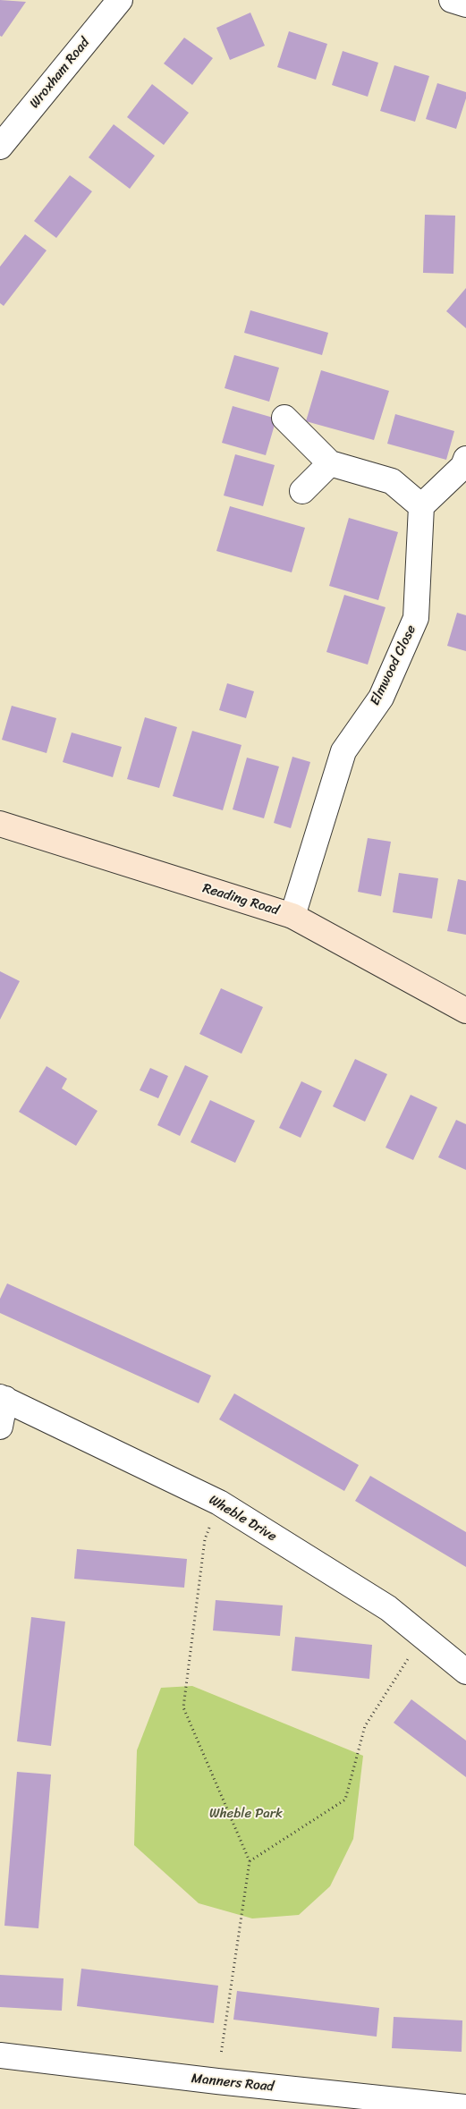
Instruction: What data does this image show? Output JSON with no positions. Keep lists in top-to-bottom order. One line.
{"streets":{"street":["Wroxham Road","Elmwood Close","Reading Road","Wheble Drive","Manners Road"]},"crossings":[["Elmwood Close","Reading Road"]],"parks":["Wheble Park"]}
